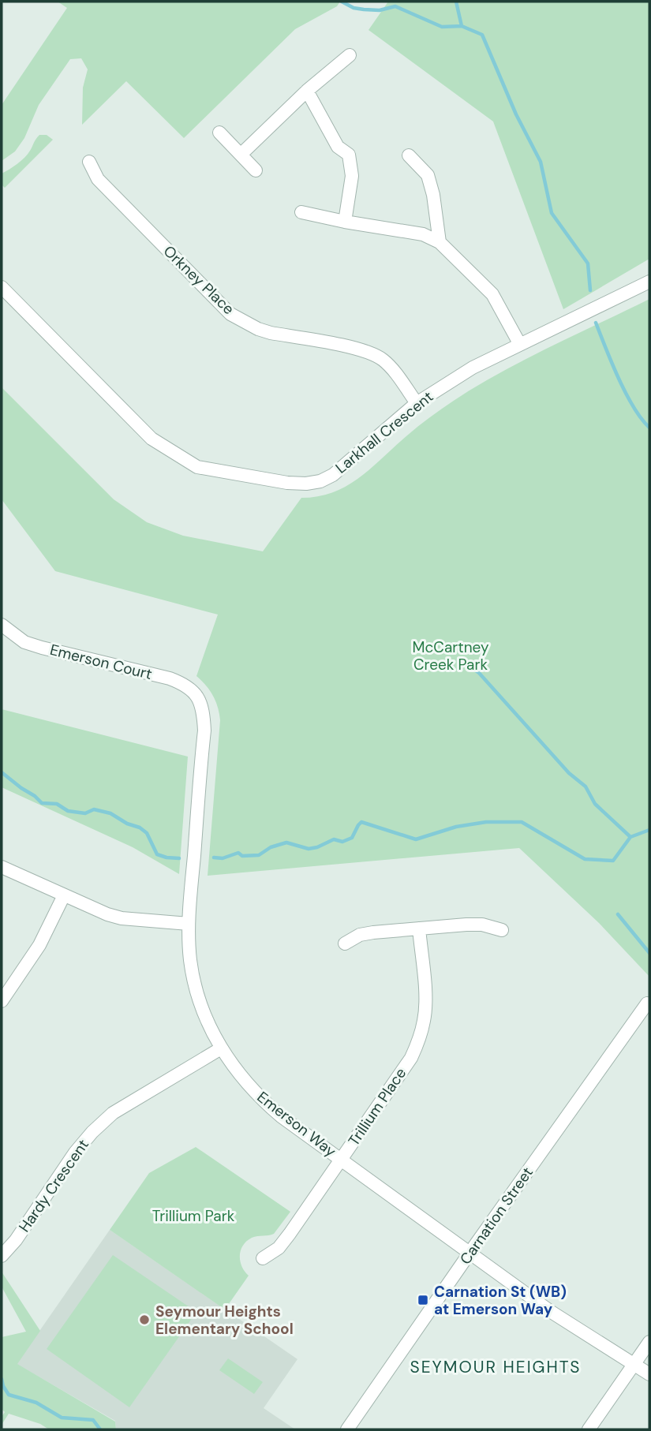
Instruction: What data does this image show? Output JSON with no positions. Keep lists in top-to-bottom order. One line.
{"streets":{"street":["Orkney Place","Larkhall Crescent","Emerson Court","Trillium Place","Emerson Way","Hardy Crescent","Carnation Street"]},"crossings":[["Orkney Place","Larkhall Crescent"],["Emerson Court","Emerson Way"],["Trillium Place","Emerson Way"],["Emerson Way","Hardy Crescent"],["Emerson Way","Carnation Street"]],"districts":["SEYMOUR HEIGHTS"],"parks":["McCartney Creek Park","Trillium Park"],"places":{"transit":["Carnation St (WB) at Emerson Way"],"other":["Seymour Heights Elementary School"]}}
